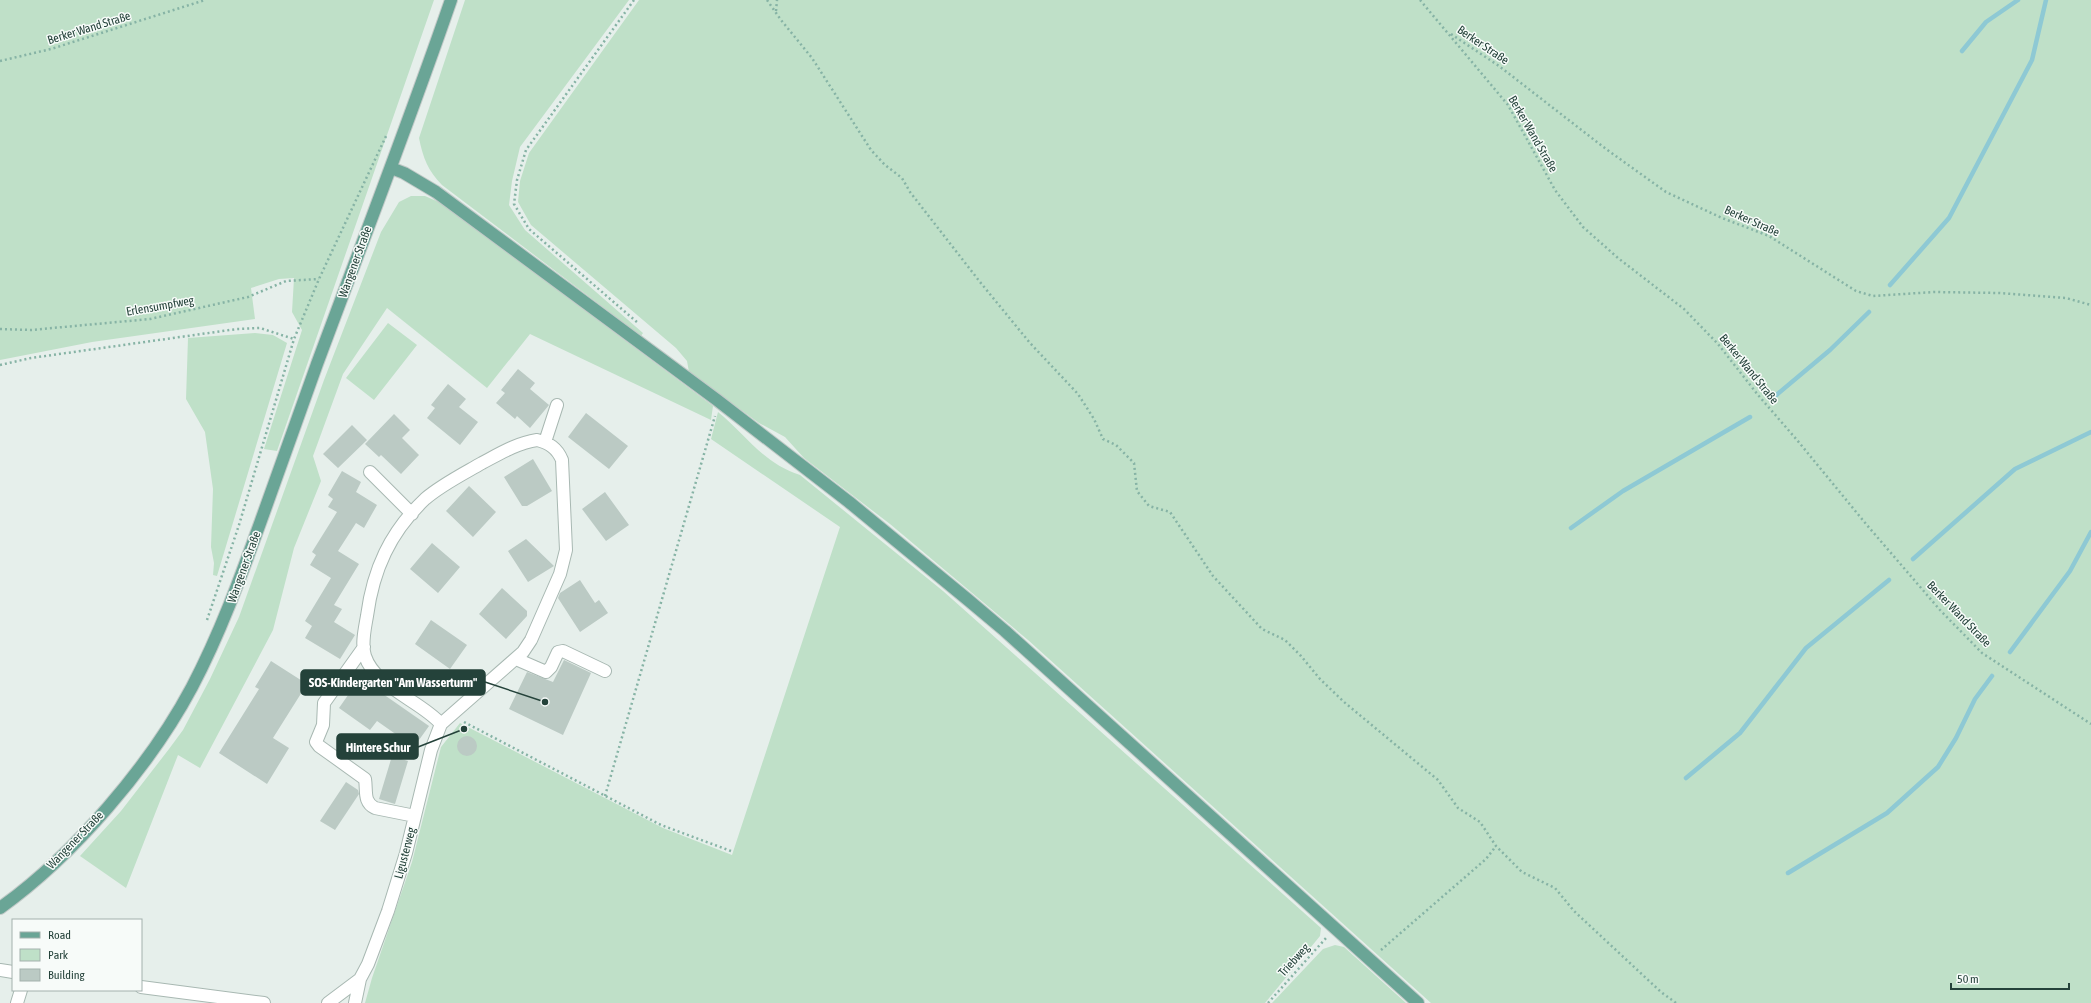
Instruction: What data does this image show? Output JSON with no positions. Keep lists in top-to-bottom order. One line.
{"streets":{"main road":["Wangener Straße"],"street":["Ligusterweg"],"path":["Berker Wand Straße","Berker Straße","Erlensumpfweg","Triebweg"]},"crossings":[["Berker Wand Straße","Berker Straße"]],"places":["SOS-Kindergarten \"Am Wasserturm\"","Hintere Schur"],"legend":["Road","Park","Building"],"scale_bar":"50 m"}
